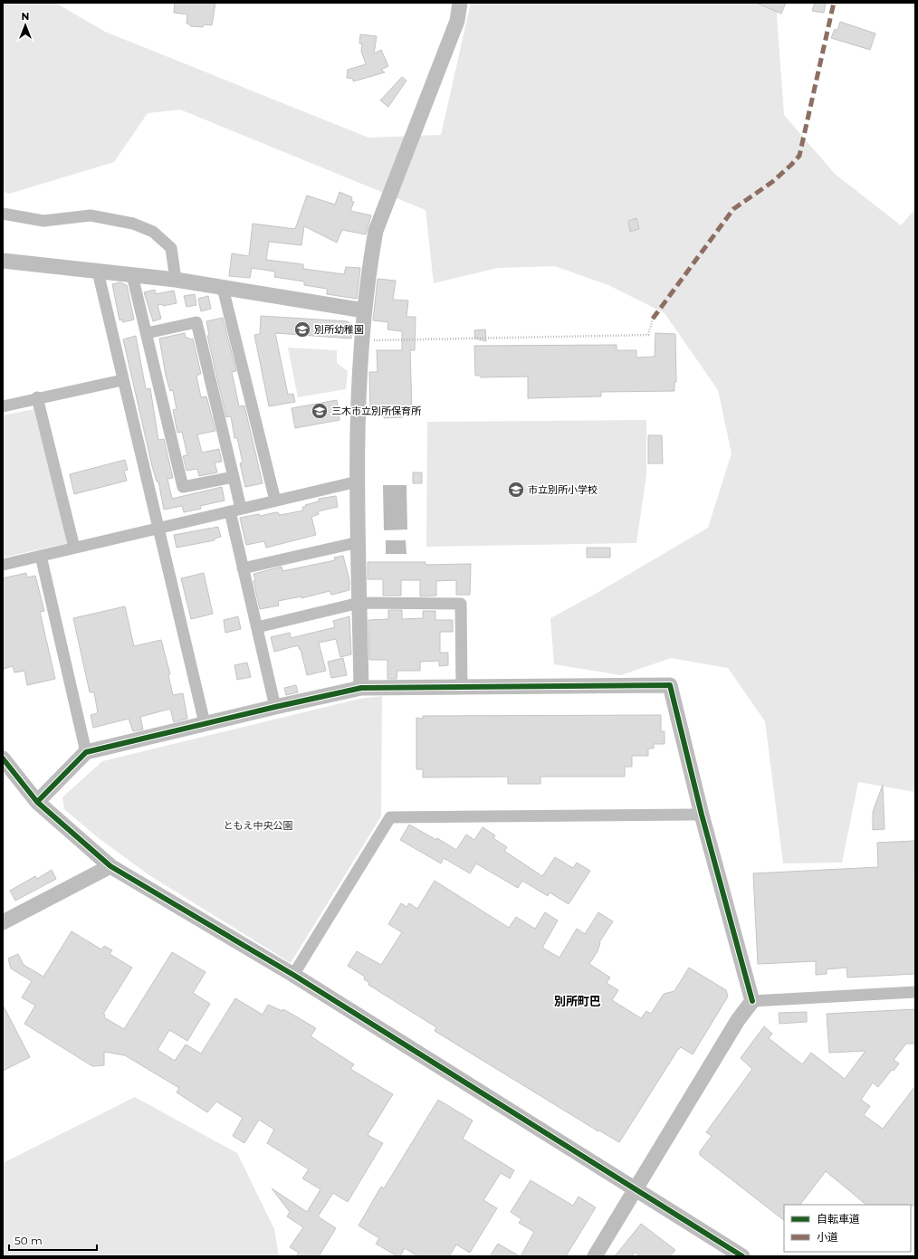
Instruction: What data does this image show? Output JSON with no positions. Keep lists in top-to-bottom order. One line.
{"districts":["別所町巴"],"parks":["ともえ中央公園"],"places":{"school or university":["別所幼稚園","三木市立別所保育所","市立別所小学校"]},"legend":["自転車道","小道"],"scale_bar":"50 m","north":"top"}
